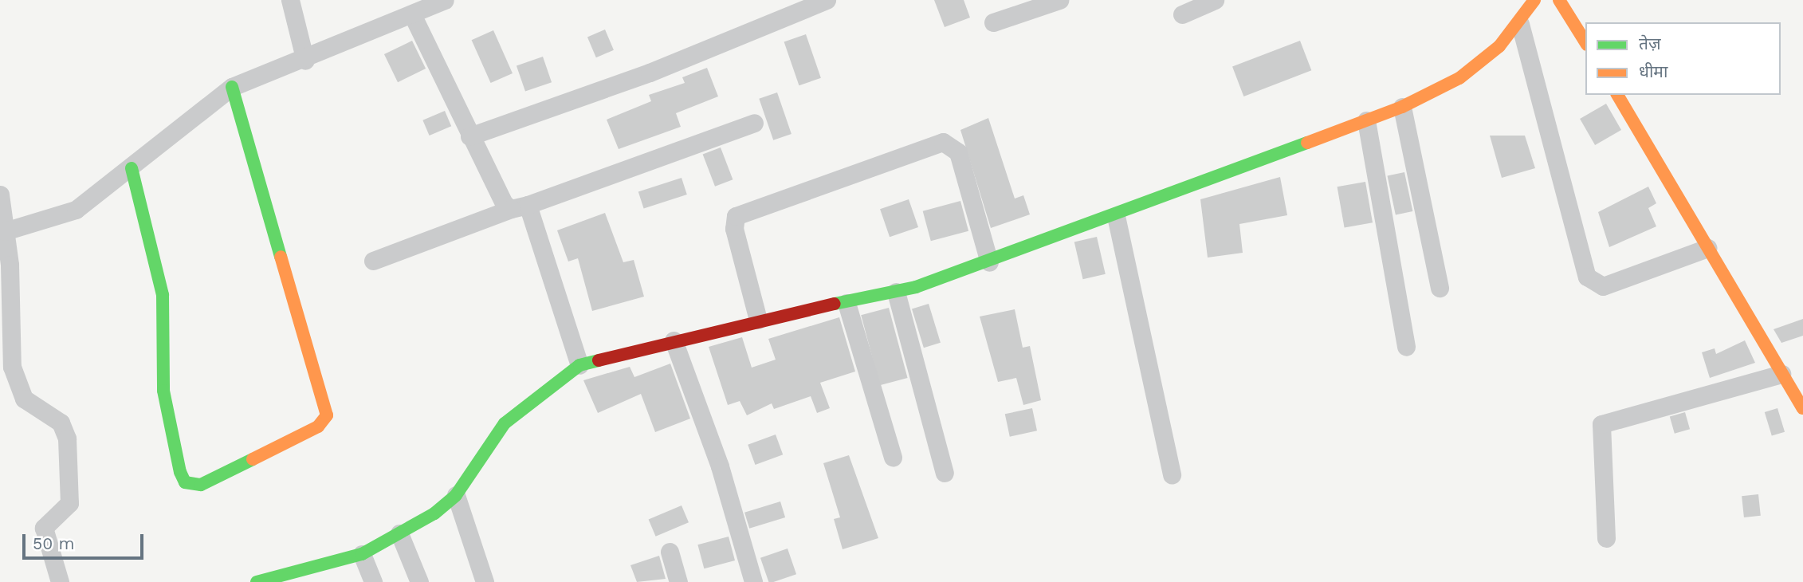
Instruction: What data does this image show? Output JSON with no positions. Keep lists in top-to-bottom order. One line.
{"legend":["तेज़","धीमा"],"scale_bar":"50 m"}
